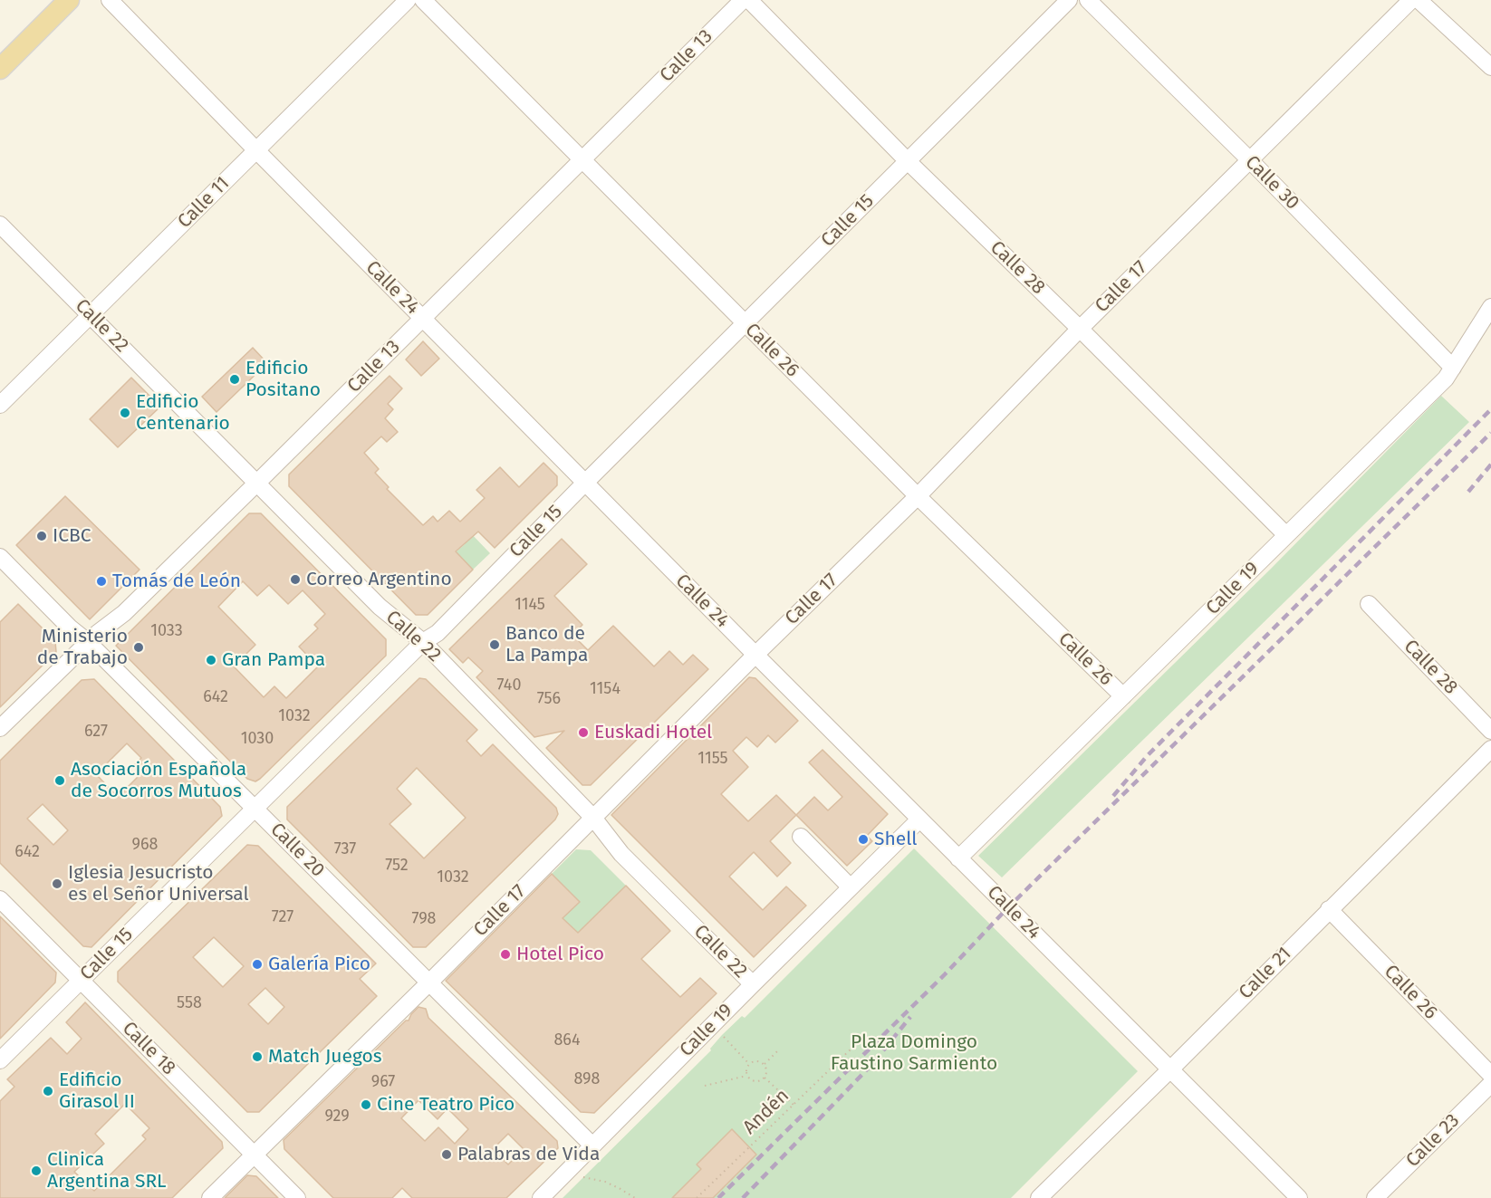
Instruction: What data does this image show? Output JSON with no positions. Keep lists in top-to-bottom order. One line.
{"streets":{"street":["Calle 13","Calle 30","Calle 11","Calle 15","Calle 28","Calle 17","Calle 24","Calle 22","Calle 26","Calle 19","Calle 20","Calle 21","Calle 18","Calle 23"],"path":["Andén"]},"crossings":[["Calle 13","Calle 24"],["Calle 13","Calle 22"],["Calle 13","Calle 26"],["Calle 13","Calle 20"],["Calle 30","Calle 17"],["Calle 30","Calle 19"],["Calle 11","Calle 24"],["Calle 11","Calle 22"],["Calle 15","Calle 28"],["Calle 15","Calle 24"],["Calle 15","Calle 22"],["Calle 15","Calle 26"],["Calle 15","Calle 20"],["Calle 15","Calle 18"],["Calle 28","Calle 17"],["Calle 28","Calle 19"],["Calle 17","Calle 24"],["Calle 17","Calle 22"],["Calle 17","Calle 26"],["Calle 17","Calle 20"],["Calle 17","Calle 18"],["Calle 24","Calle 19"],["Calle 24","Calle 21"],["Calle 22","Calle 19"],["Calle 26","Calle 19"],["Calle 26","Calle 21"],["Calle 19","Calle 20"]],"parks":["Plaza Domingo Faustino Sarmiento"],"places":["Edificio Positano","Edificio Centenario","ICBC","Correo Argentino","Tomás de León","Banco de La Pampa","Ministerio de Trabajo","Gran Pampa","Euskadi Hotel","Asociación Española de Socorros Mutuos","Shell","Iglesia Jesucristo es el Señor Universal","Hotel Pico","Galería Pico","Match Juegos","Edificio Girasol II","Cine Teatro Pico","Palabras de Vida","Clinica Argentina SRL"],"house_numbers":["1145","1033","740","1154","642","756","1032","627","1030","1155","968","737","642","752","1032","727","798","558","864","898","967","929"]}
